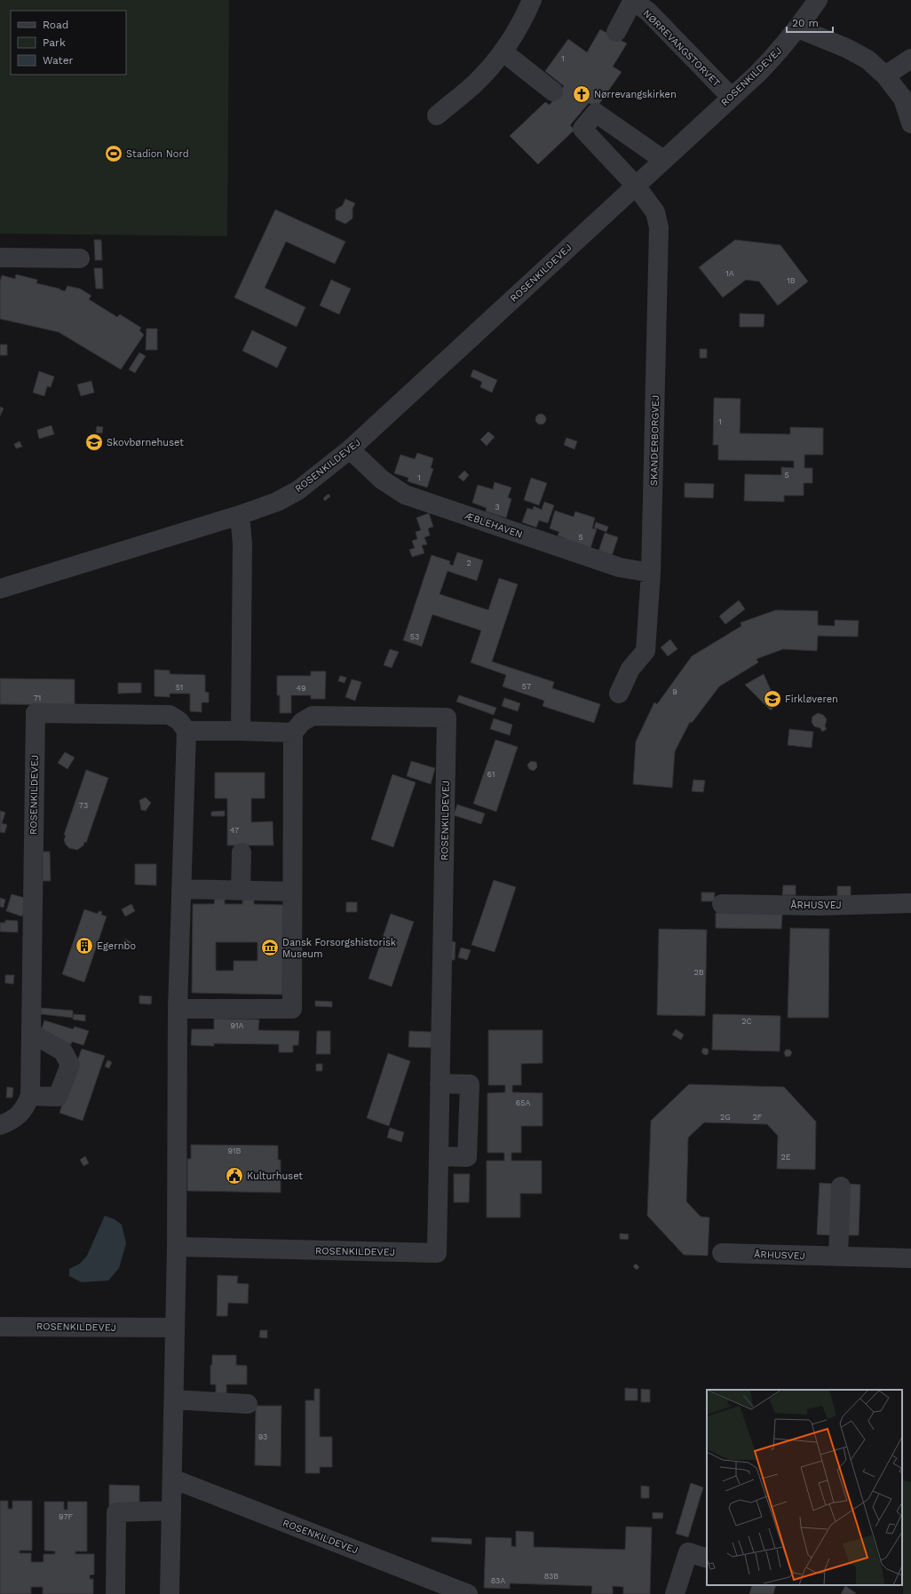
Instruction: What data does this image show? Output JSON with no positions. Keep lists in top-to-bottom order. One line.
{"streets":{"street":["NØRREVANGSTORVET","ROSENKILDEVEJ","SKANDERBORGVEJ","ÆBLEHAVEN","ÅRHUSVEJ"]},"crossings":[["NØRREVANGSTORVET","ROSENKILDEVEJ"],["ROSENKILDEVEJ","SKANDERBORGVEJ"],["ROSENKILDEVEJ","ÆBLEHAVEN"],["SKANDERBORGVEJ","ÆBLEHAVEN"]],"places":{"church":["Nørrevangskirken"],"sports":["Stadion Nord"],"school or university":["Skovbørnehuset","Firkløveren"],"building":["Egernbo"],"museum":["Dansk Forsorgshistorisk Museum"],"public building":["Kulturhuset"]},"house_numbers":["1","1A","1B","1","5","1","3","5","2","53","57","51","49","9","71","61","73","47","2B","2C","91A","65A","2G","2F","91B","2E","93","97F","83B","83A"],"legend":["Road","Park","Water"],"scale_bar":"20 m"}
